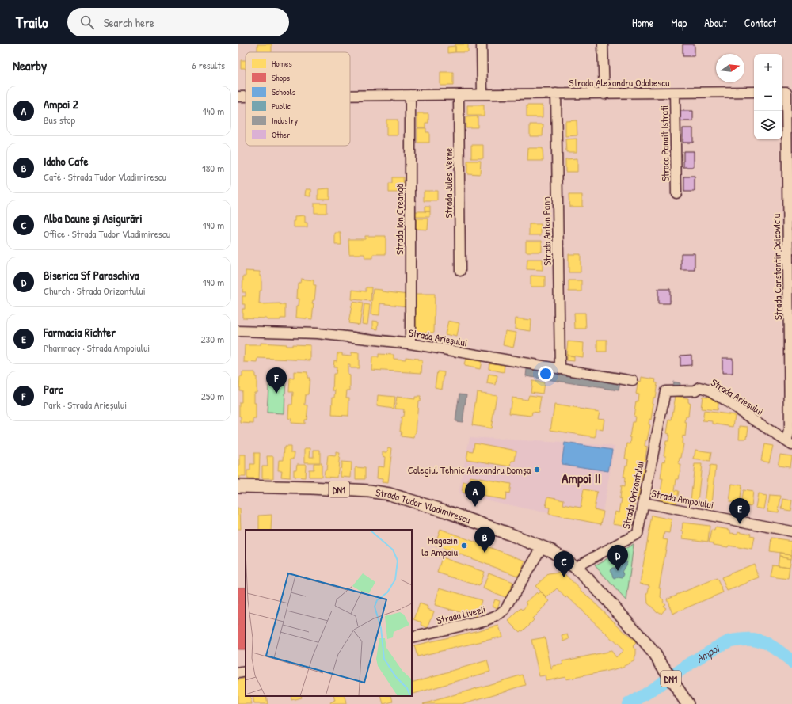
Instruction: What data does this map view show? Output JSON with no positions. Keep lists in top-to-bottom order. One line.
{"streets":{"main road":["DN1","Strada Tudor Vladimirescu"],"street":["Strada Alexandru Odobescu","Strada Panait Istrati","Strada Jules Verne","Strada Ion Creangă","Strada Anton Pann","Strada Constantin Daicoviciu","Strada Arieșului","Strada Orizontului","Strada Ampoiului","Strada Livezii"]},"crossings":[["Strada Alexandru Odobescu","Strada Panait Istrati"],["Strada Alexandru Odobescu","Strada Jules Verne"],["Strada Alexandru Odobescu","Strada Ion Creangă"],["Strada Alexandru Odobescu","Strada Anton Pann"],["Strada Ion Creangă","Strada Arieșului"],["Strada Anton Pann","Strada Arieșului"],["Strada Constantin Daicoviciu","Strada Arieșului"],["Strada Arieșului","Strada Orizontului"],["DN1","Strada Tudor Vladimirescu"],["Strada Orizontului","Strada Ampoiului"],["Strada Orizontului","Strada Tudor Vladimirescu"],["Strada Tudor Vladimirescu","Strada Livezii"]],"districts":["Ampoi II"],"water":["Ampoi"],"places":["Colegiul Tehnic Alexandru Domșa","Magazin la Ampoiu"],"legend":["Homes","Shops","Schools","Public","Industry","Other"],"north":"right","page":{"header":"Trailo","search":"Search here","nav":["Home","Map","About","Contact"],"heading":["Nearby","6 results"],"map_buttons":["+","−"],"list":[{"mark":"A","name":"Ampoi 2","note":"Bus stop","value":"140 m"},{"mark":"B","name":"Idaho Cafe","note":"Café · Strada Tudor Vladimirescu","value":"180 m"},{"mark":"C","name":"Alba Daune și Asigurări","note":"Office · Strada Tudor Vladimirescu","value":"190 m"},{"mark":"D","name":"Biserica Sf Paraschiva","note":"Church · Strada Orizontului","value":"190 m"},{"mark":"E","name":"Farmacia Richter","note":"Pharmacy · Strada Ampoiului","value":"230 m"},{"mark":"F","name":"Parc","note":"Park · Strada Arieșului","value":"250 m"}],"pins":["F","A","E","B","D","C"]}}
